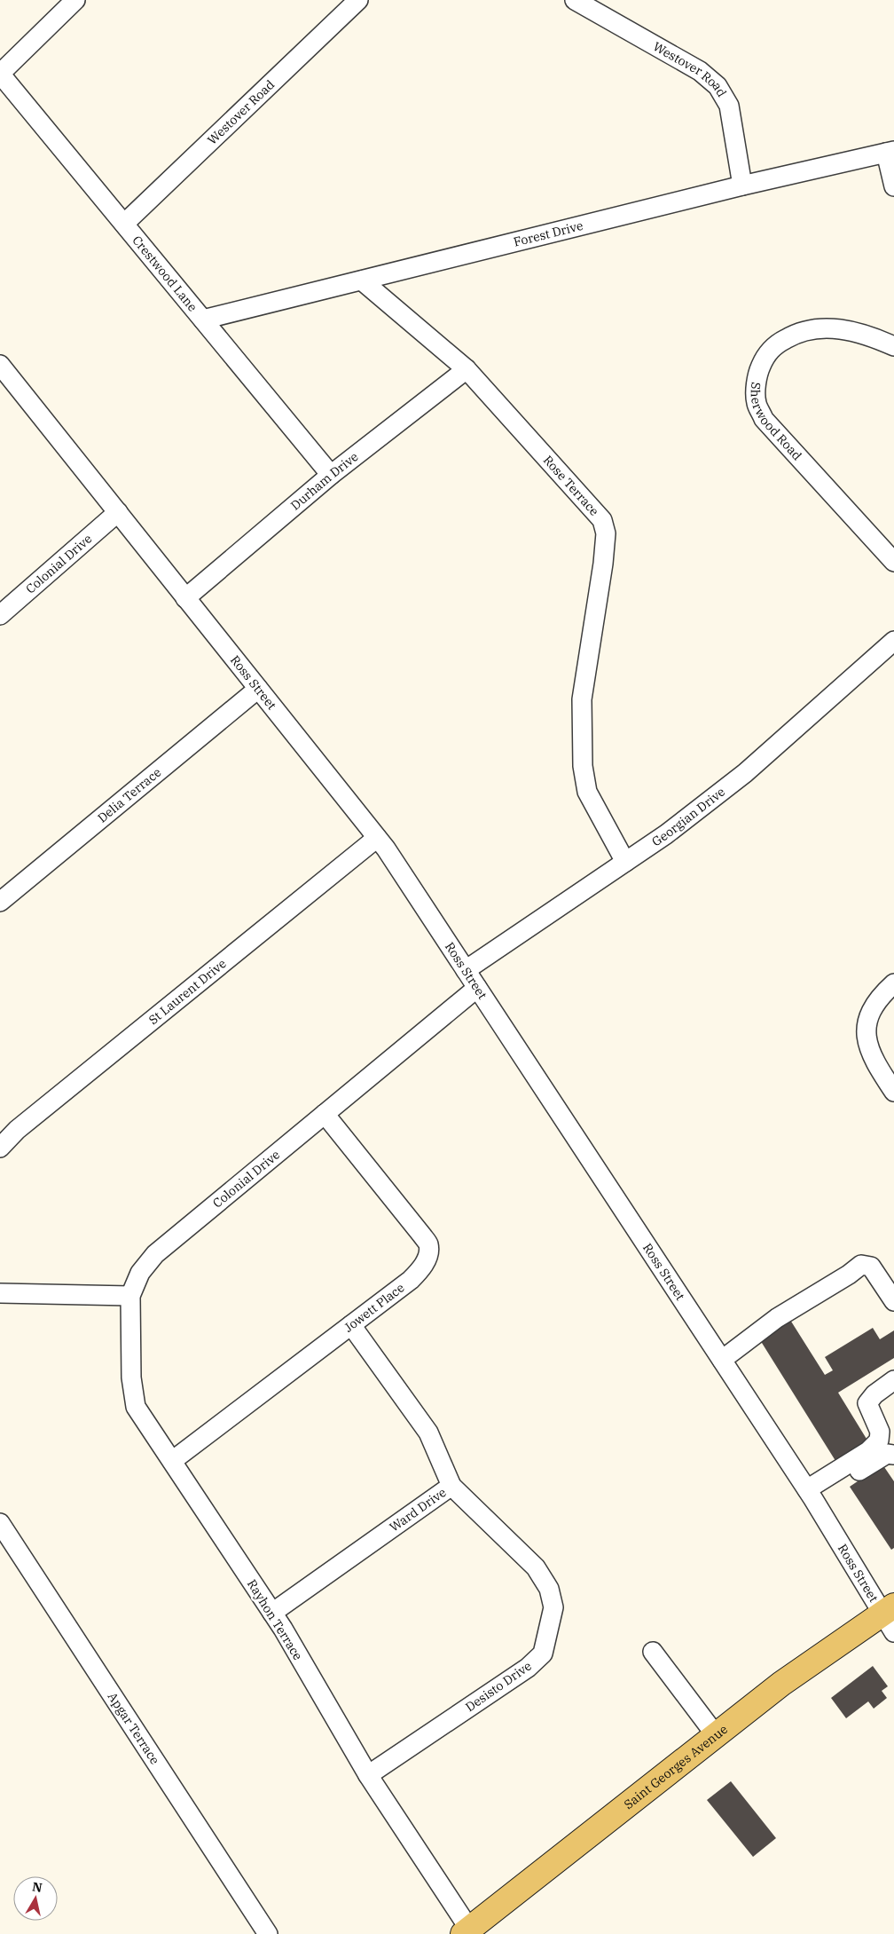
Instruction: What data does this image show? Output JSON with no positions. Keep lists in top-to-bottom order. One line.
{"streets":{"main road":["Saint Georges Avenue"],"street":["Westover Road","Forest Drive","Crestwood Lane","Sherwood Road","Durham Drive","Rose Terrace","Colonial Drive","Ross Street","Delia Terrace","Georgian Drive","St Laurent Drive","Jowett Place","Ward Drive","Rayhon Terrace","Desisto Drive","Apgar Terrace"]},"crossings":[["Westover Road","Forest Drive"],["Westover Road","Crestwood Lane"],["Forest Drive","Crestwood Lane"],["Forest Drive","Rose Terrace"],["Crestwood Lane","Durham Drive"],["Durham Drive","Rose Terrace"],["Durham Drive","Ross Street"],["Rose Terrace","Georgian Drive"],["Colonial Drive","Ross Street"],["Colonial Drive","Jowett Place"],["Colonial Drive","Rayhon Terrace"],["Ross Street","Delia Terrace"],["Ross Street","Georgian Drive"],["Ross Street","St Laurent Drive"],["Ross Street","Saint Georges Avenue"],["Jowett Place","Ward Drive"],["Jowett Place","Rayhon Terrace"],["Ward Drive","Rayhon Terrace"],["Ward Drive","Desisto Drive"],["Rayhon Terrace","Desisto Drive"],["Rayhon Terrace","Saint Georges Avenue"]],"north":"top"}
